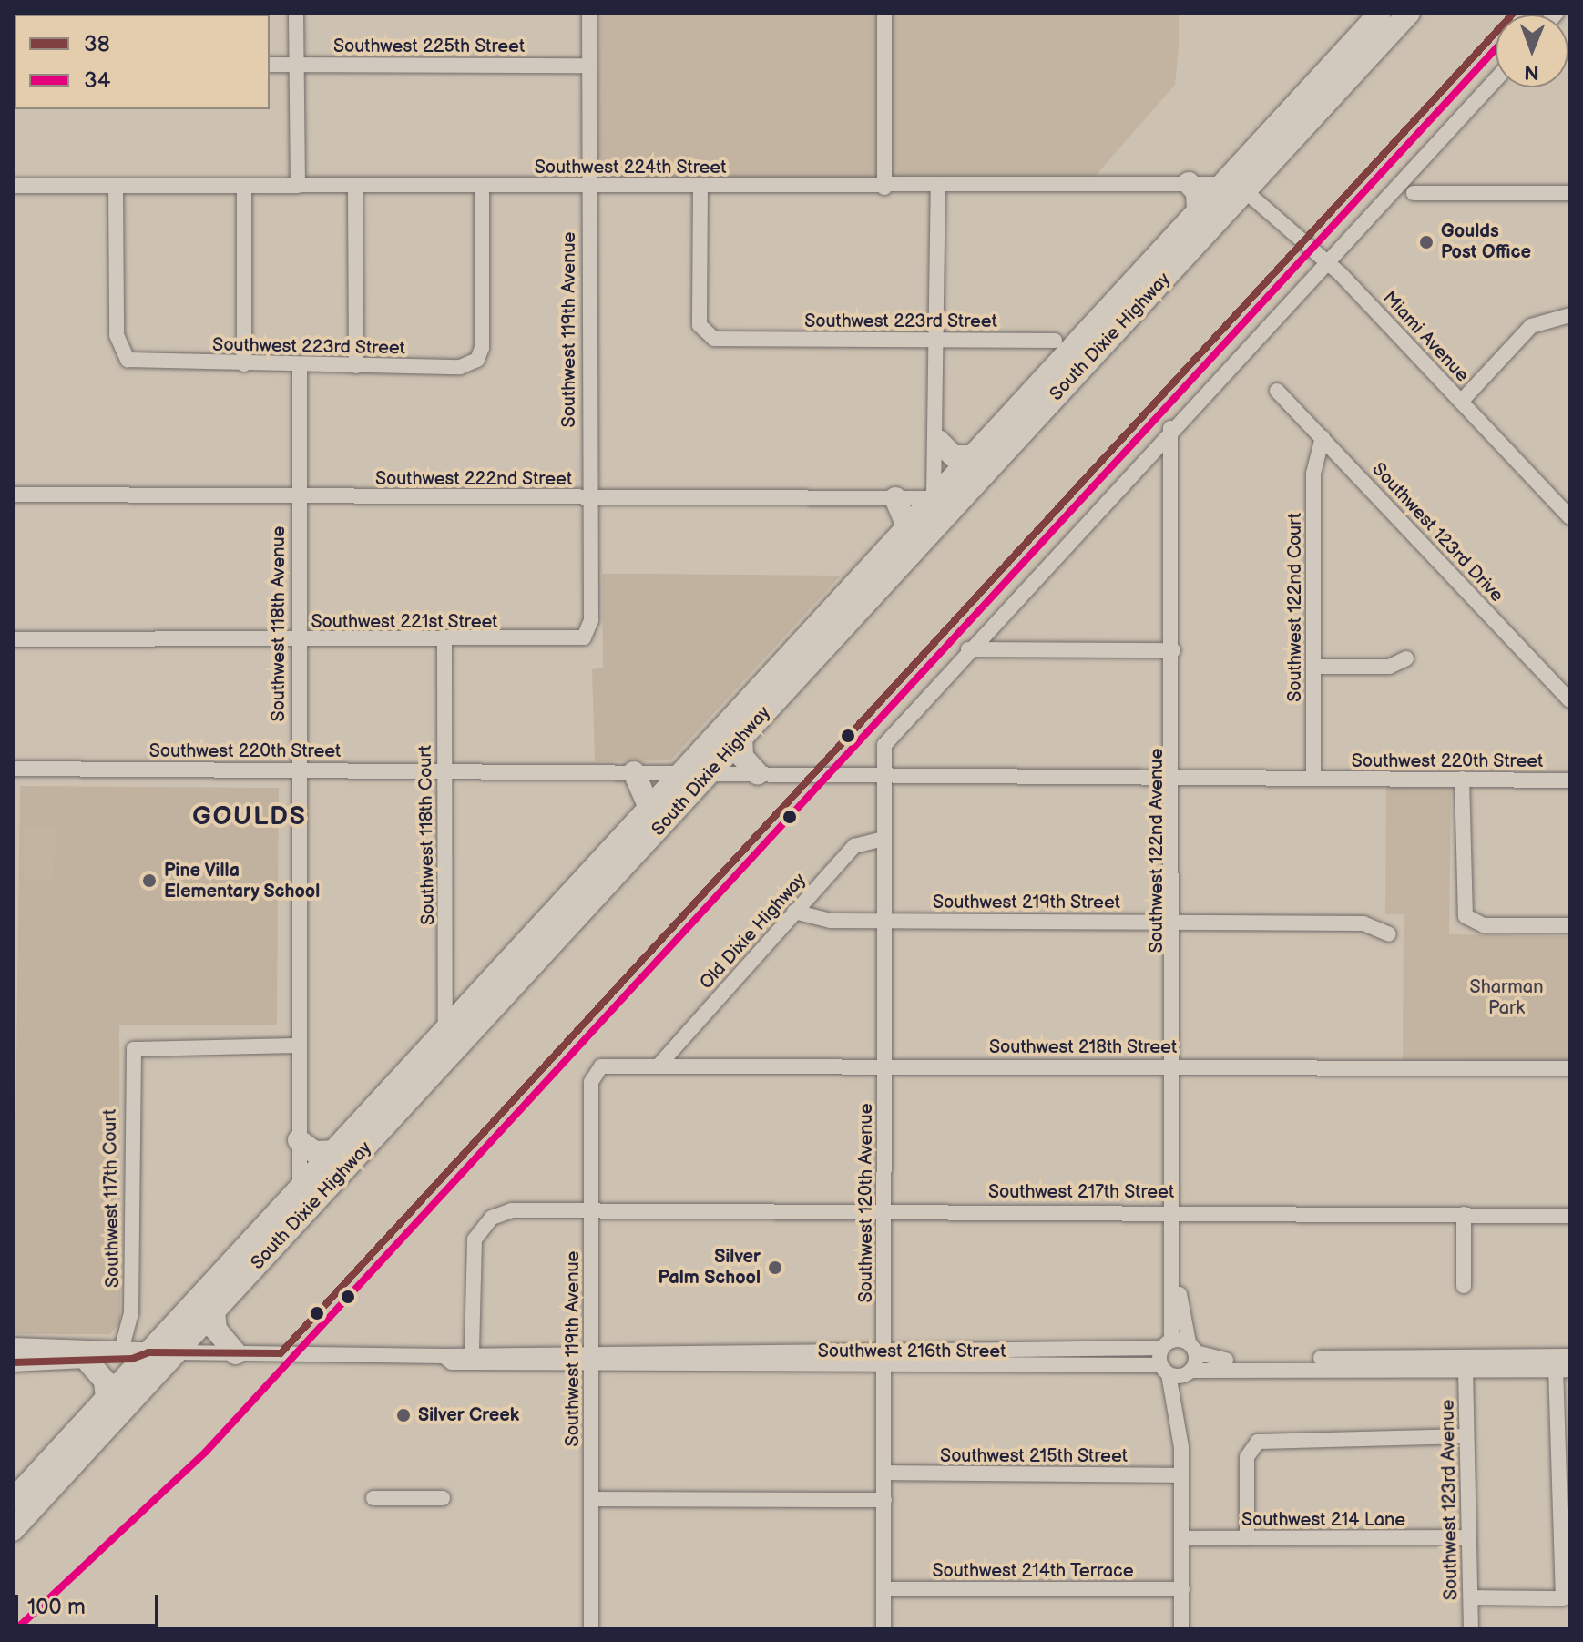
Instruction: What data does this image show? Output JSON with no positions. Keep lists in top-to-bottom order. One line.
{"streets":{"highway":["South Dixie Highway"],"main road":["Southwest 216th Street"],"street":["Southwest 225th Street","Southwest 224th Street","Southwest 223rd Street","Southwest 119th Avenue","Miami Avenue","Southwest 222nd Street","Southwest 123rd Drive","Southwest 122nd Court","Southwest 221st Street","Southwest 118th Avenue","Southwest 220th Street","Southwest 118th Court","Southwest 122nd Avenue","Southwest 219th Street","Old Dixie Highway","Southwest 218th Street","Southwest 217th Street","Southwest 117th Court","Southwest 120th Avenue","Southwest 215th Street","Southwest 123rd Avenue","Southwest 214 Lane","Southwest 214th Terrace"]},"crossings":[["Southwest 225th Street","Southwest 119th Avenue"],["Southwest 224th Street","Southwest 223rd Street"],["Southwest 224th Street","Southwest 119th Avenue"],["Southwest 224th Street","South Dixie Highway"],["Southwest 224th Street","Miami Avenue"],["Southwest 223rd Street","Southwest 118th Avenue"],["Southwest 119th Avenue","Southwest 222nd Street"],["Southwest 119th Avenue","Southwest 221st Street"],["Southwest 119th Avenue","Southwest 218th Street"],["Southwest 119th Avenue","Southwest 217th Street"],["Southwest 119th Avenue","Southwest 216th Street"],["South Dixie Highway","Miami Avenue"],["South Dixie Highway","Southwest 222nd Street"],["South Dixie Highway","Southwest 118th Avenue"],["South Dixie Highway","Southwest 220th Street"],["South Dixie Highway","Southwest 118th Court"],["South Dixie Highway","Southwest 216th Street"],["Southwest 222nd Street","Southwest 118th Avenue"],["Southwest 123rd Drive","Southwest 122nd Court"],["Southwest 122nd Court","Southwest 220th Street"],["Southwest 221st Street","Southwest 118th Avenue"],["Southwest 221st Street","Southwest 118th Court"],["Southwest 118th Avenue","Southwest 220th Street"],["Southwest 118th Avenue","Southwest 117th Court"],["Southwest 220th Street","Southwest 118th Court"],["Southwest 220th Street","Southwest 122nd Avenue"],["Southwest 220th Street","Southwest 120th Avenue"],["Southwest 122nd Avenue","Southwest 219th Street"],["Southwest 122nd Avenue","Southwest 218th Street"],["Southwest 122nd Avenue","Southwest 217th Street"],["Southwest 122nd Avenue","Southwest 216th Street"],["Southwest 219th Street","Old Dixie Highway"],["Southwest 219th Street","Southwest 120th Avenue"],["Old Dixie Highway","Southwest 218th Street"],["Old Dixie Highway","Southwest 120th Avenue"],["Southwest 218th Street","Southwest 120th Avenue"],["Southwest 217th Street","Southwest 120th Avenue"],["Southwest 217th Street","Southwest 216th Street"],["Southwest 117th Court","Southwest 216th Street"],["Southwest 120th Avenue","Southwest 216th Street"],["Southwest 120th Avenue","Southwest 215th Street"],["Southwest 120th Avenue","Southwest 214th Terrace"],["Southwest 216th Street","Southwest 123rd Avenue"],["Southwest 123rd Avenue","Southwest 214 Lane"]],"districts":["GOULDS"],"parks":["Sharman Park"],"places":["Goulds Post Office","Pine Villa Elementary School","Silver Palm School","Silver Creek"],"lines":["transit line 38","transit line 34"],"legend":["38","34"],"scale_bar":"100 m","north":"bottom"}
